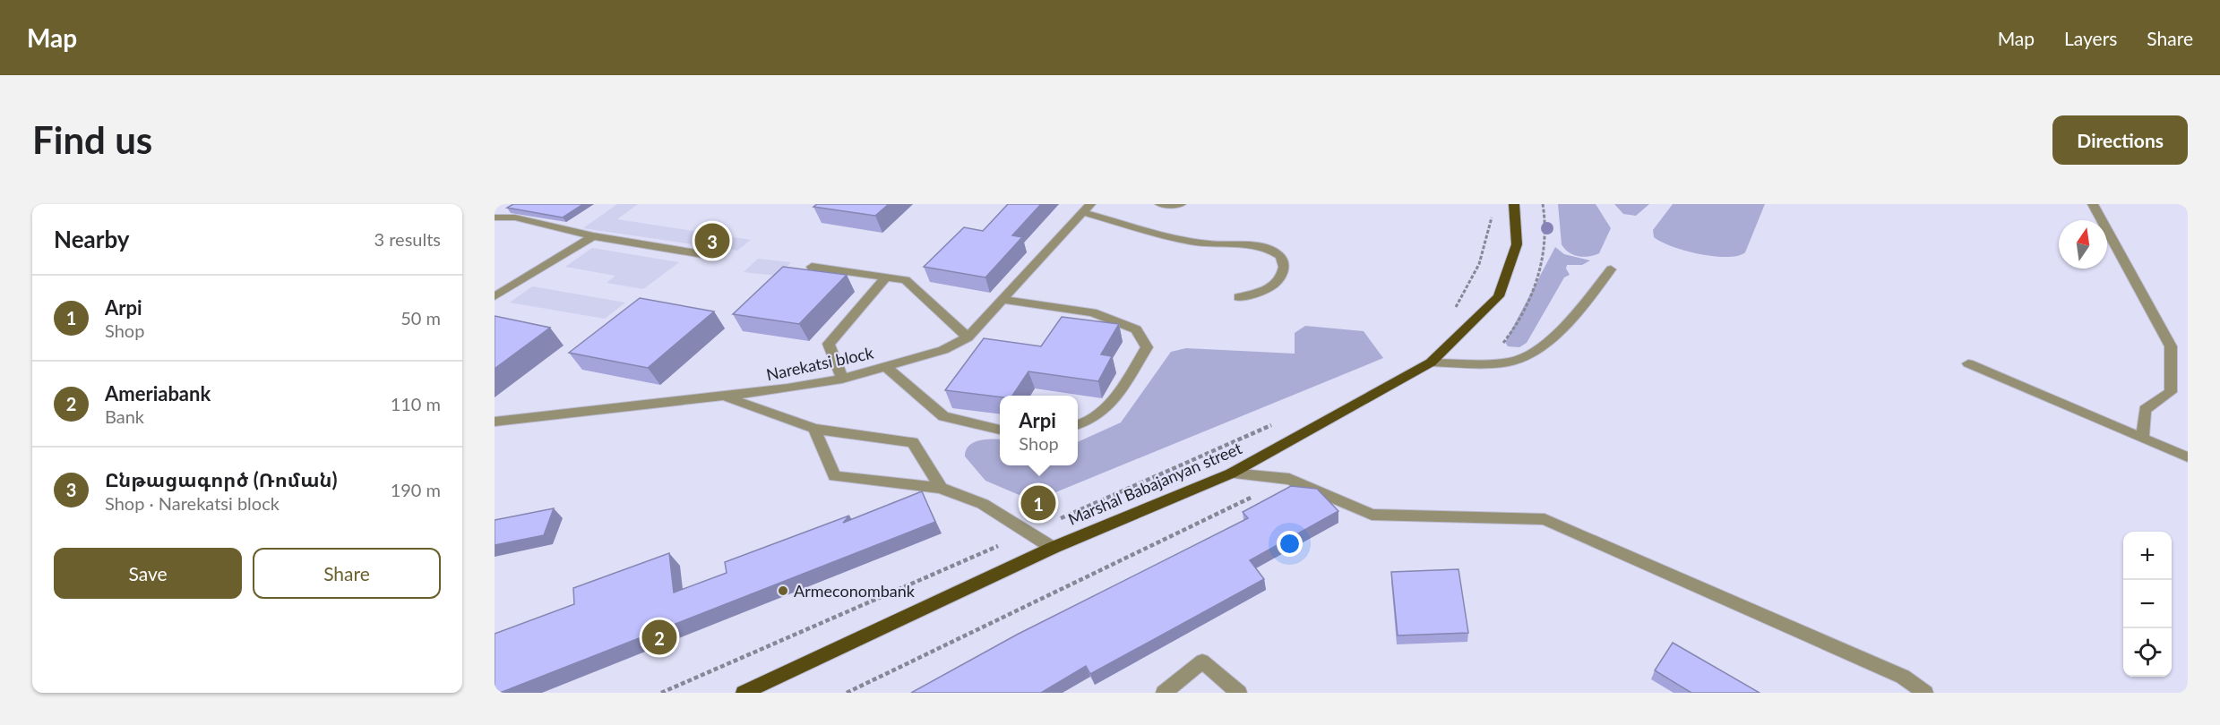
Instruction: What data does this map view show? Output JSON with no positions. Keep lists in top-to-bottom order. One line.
{"streets":{"main road":["Marshal Babajanyan street"],"street":["Narekatsi block"]},"places":["Armeconombank"],"north":"top","page":{"header":"Map","nav":["Map","Layers","Share"],"buttons":["Directions",["Save","Share"]],"title":"Find us","heading":["Nearby","3 results"],"pins":["3","1","2"],"list":[{"mark":"1","name":"Arpi","note":"Shop","value":"50 m"},{"mark":"2","name":"Ameriabank","note":"Bank","value":"110 m"},{"mark":"3","name":"Ընթացագործ (Ռոման)","note":"Shop · Narekatsi block","value":"190 m"}],"popup":["Arpi","Shop"],"map_buttons":["+","−"]}}
